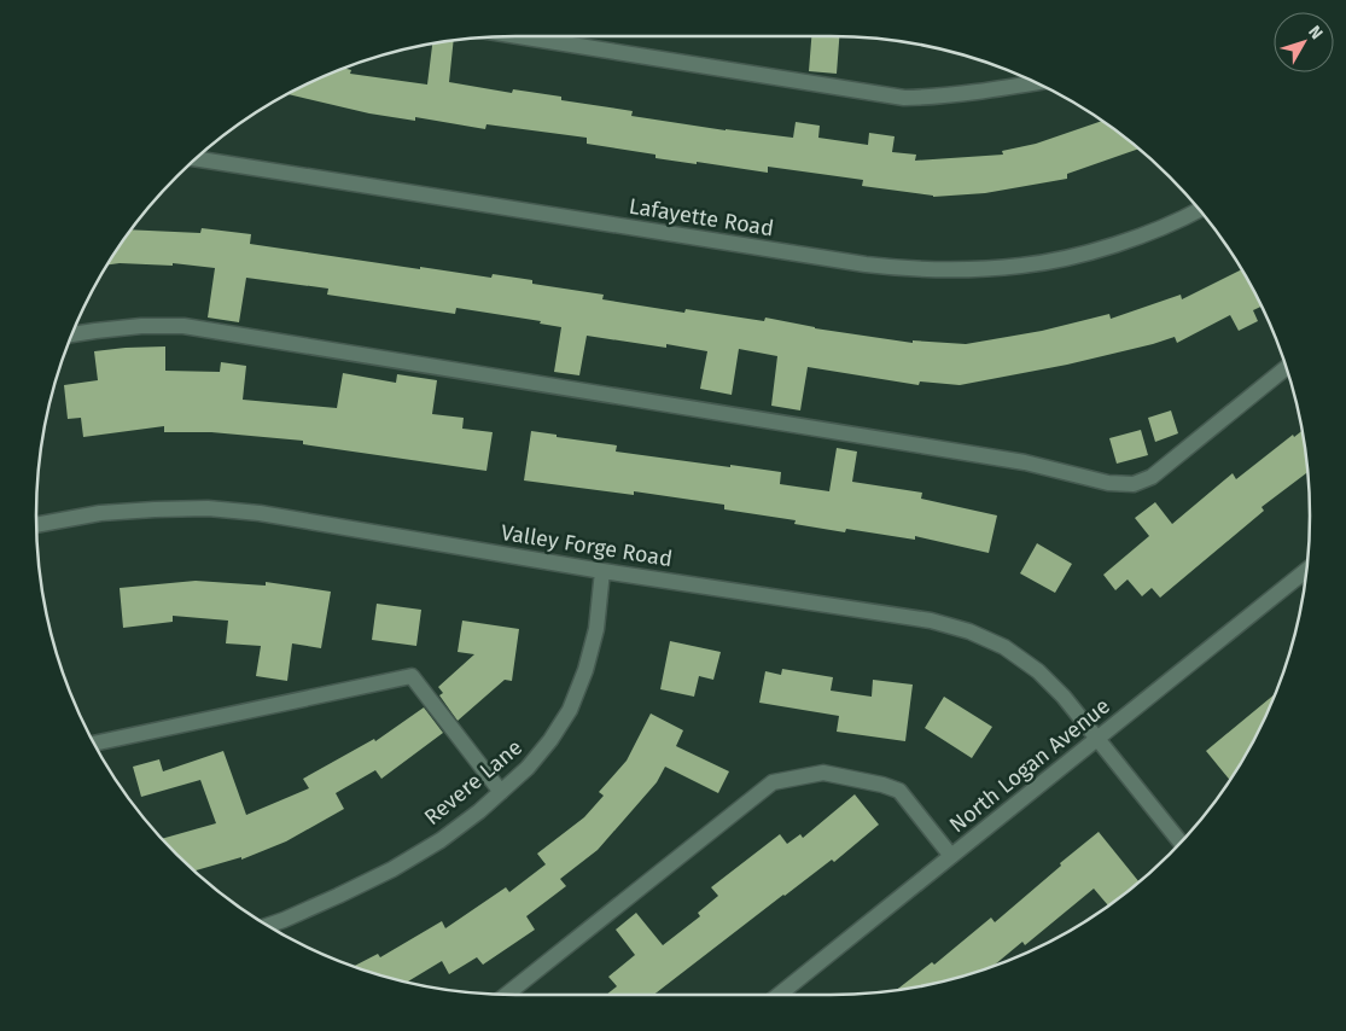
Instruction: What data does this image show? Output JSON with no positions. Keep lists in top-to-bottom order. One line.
{"streets":{"street":["Lafayette Road","Valley Forge Road","North Logan Avenue","Revere Lane"]},"crossings":[["Valley Forge Road","North Logan Avenue"],["Valley Forge Road","Revere Lane"]],"north":"top right"}
